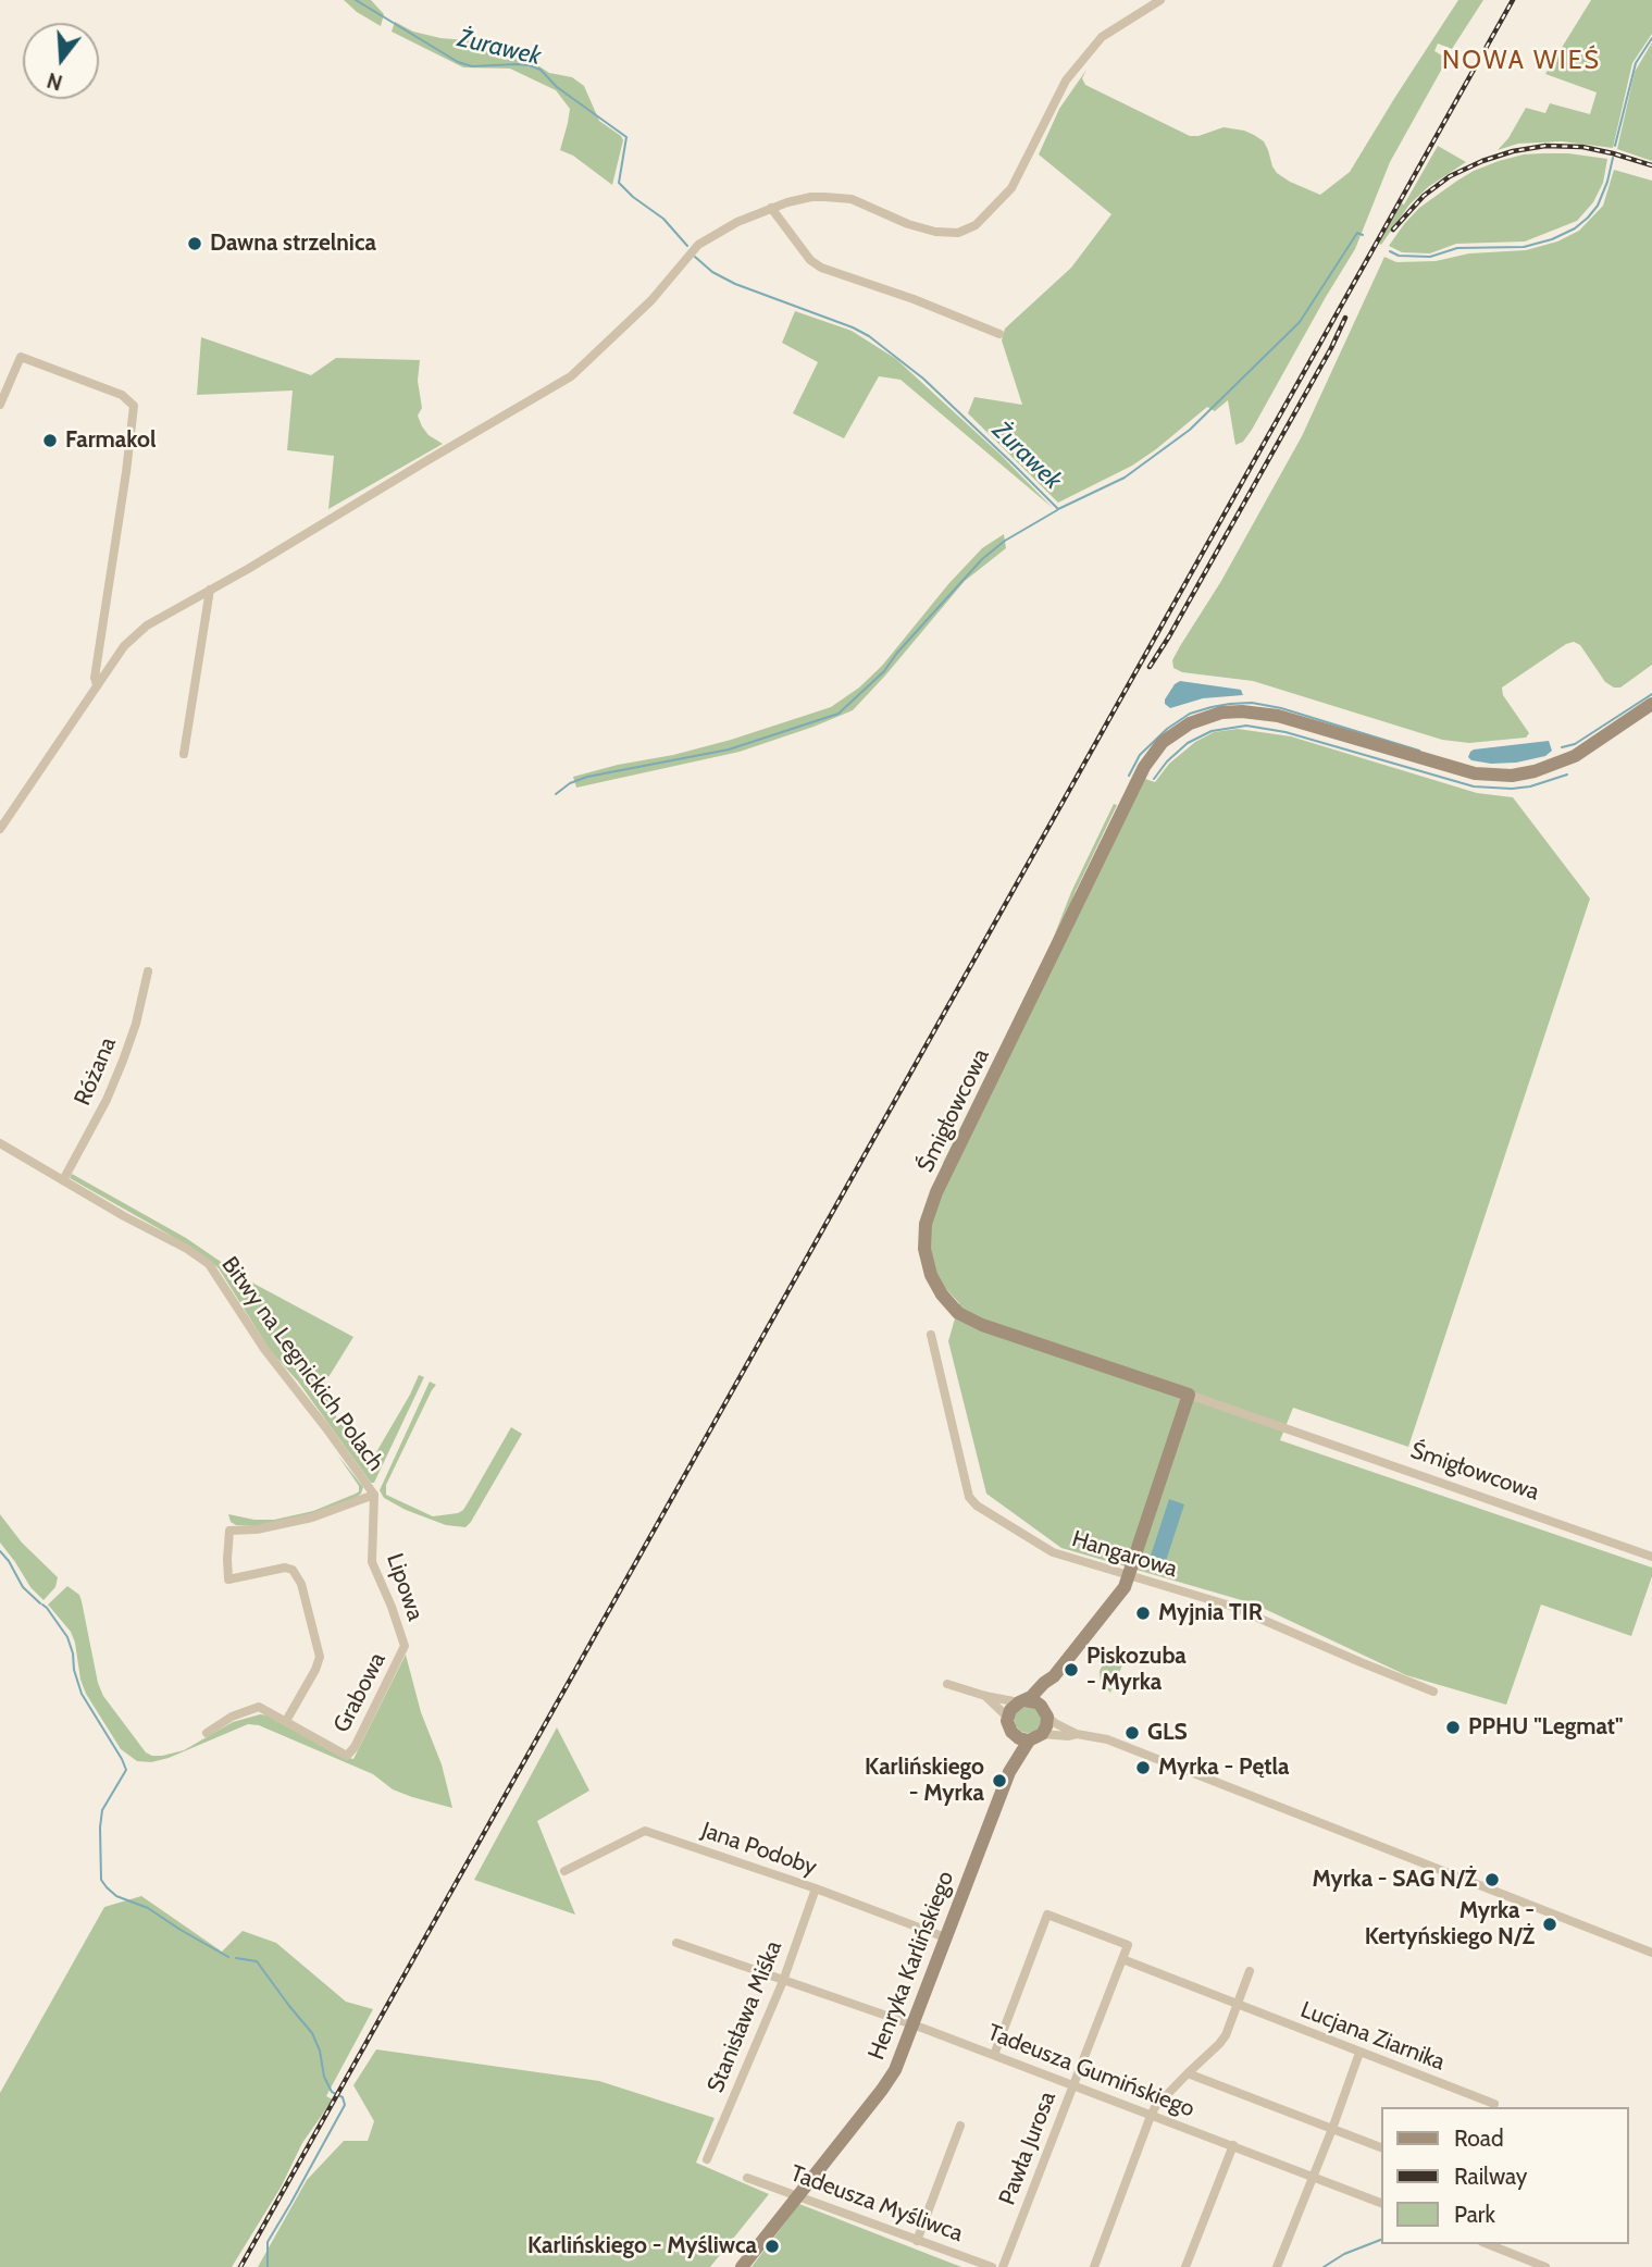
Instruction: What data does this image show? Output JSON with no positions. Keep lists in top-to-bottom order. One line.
{"streets":{"street":["Różana","Śmigłowcowa","Bitwy na Legnickich Polach","Hangarowa","Lipowa","Grabowa","Jana Podoby","Henryka Karlińskiego","Stanisława Miśka","Lucjana Ziarnika","Tadeusza Gumińskiego","Pawła Jurosa","Tadeusza Myśliwca"]},"crossings":[["Różana","Bitwy na Legnickich Polach"],["Bitwy na Legnickich Polach","Lipowa"],["Lipowa","Grabowa"],["Jana Podoby","Henryka Karlińskiego"],["Jana Podoby","Stanisława Miśka"],["Henryka Karlińskiego","Tadeusza Gumińskiego"],["Henryka Karlińskiego","Tadeusza Myśliwca"],["Stanisława Miśka","Tadeusza Gumińskiego"],["Lucjana Ziarnika","Pawła Jurosa"],["Tadeusza Gumińskiego","Pawła Jurosa"]],"districts":["NOWA WIEŚ"],"water":["Żurawek"],"places":["Dawna strzelnica","Farmakol","Myjnia TIR","Piskozuba - Myrka","PPHU \"Legmat\"","GLS","Myrka - Pętla","Karlińskiego - Myrka","Myrka - SAG N/Ż","Myrka - Kertyńskiego N/Ż","Karlińskiego - Myśliwca"],"legend":["Road","Railway","Park"],"north":"bottom"}
